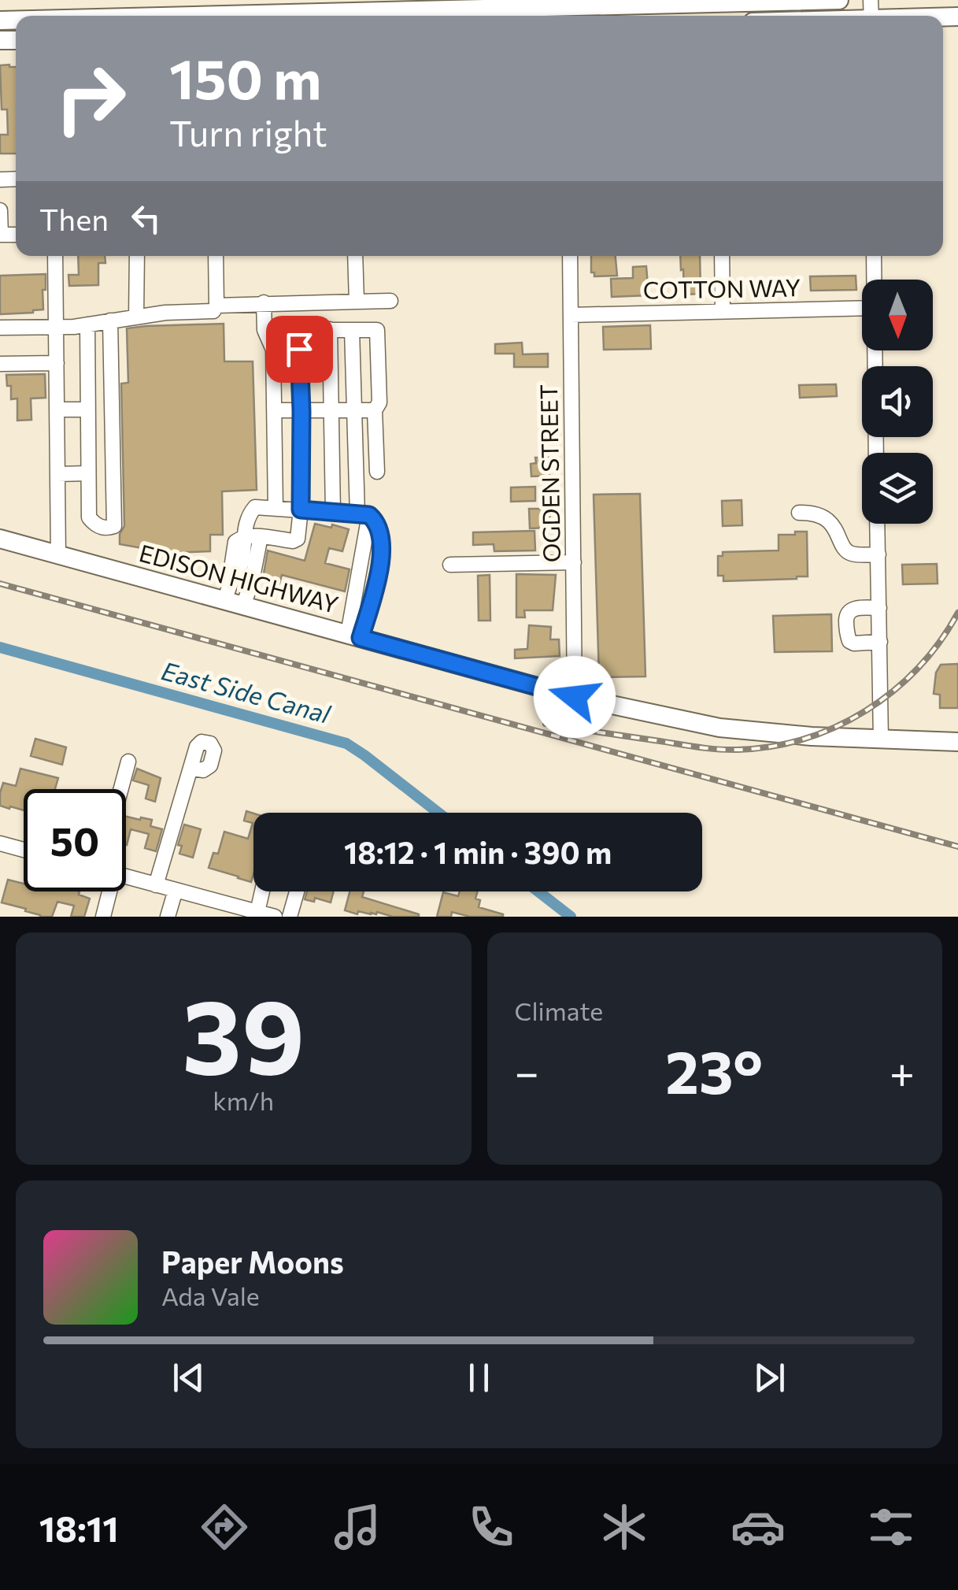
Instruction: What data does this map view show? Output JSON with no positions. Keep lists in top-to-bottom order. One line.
{"streets":{"main road":["EDISON HIGHWAY"],"street":["COTTON WAY","OGDEN STREET"]},"crossings":[["COTTON WAY","OGDEN STREET"],["OGDEN STREET","EDISON HIGHWAY"]],"water":["East Side Canal"],"north":"bottom","page":{"turn":["150 m","Turn right"],"then":"Then","limit":"50","trip":"18:12 · 1 min · 390 m","tile":[["39","km/h"],"Climate"],"heat":["−","23°","+"],"song":["Paper Moons","Ada Vale"],"tabs":"18:11"}}
